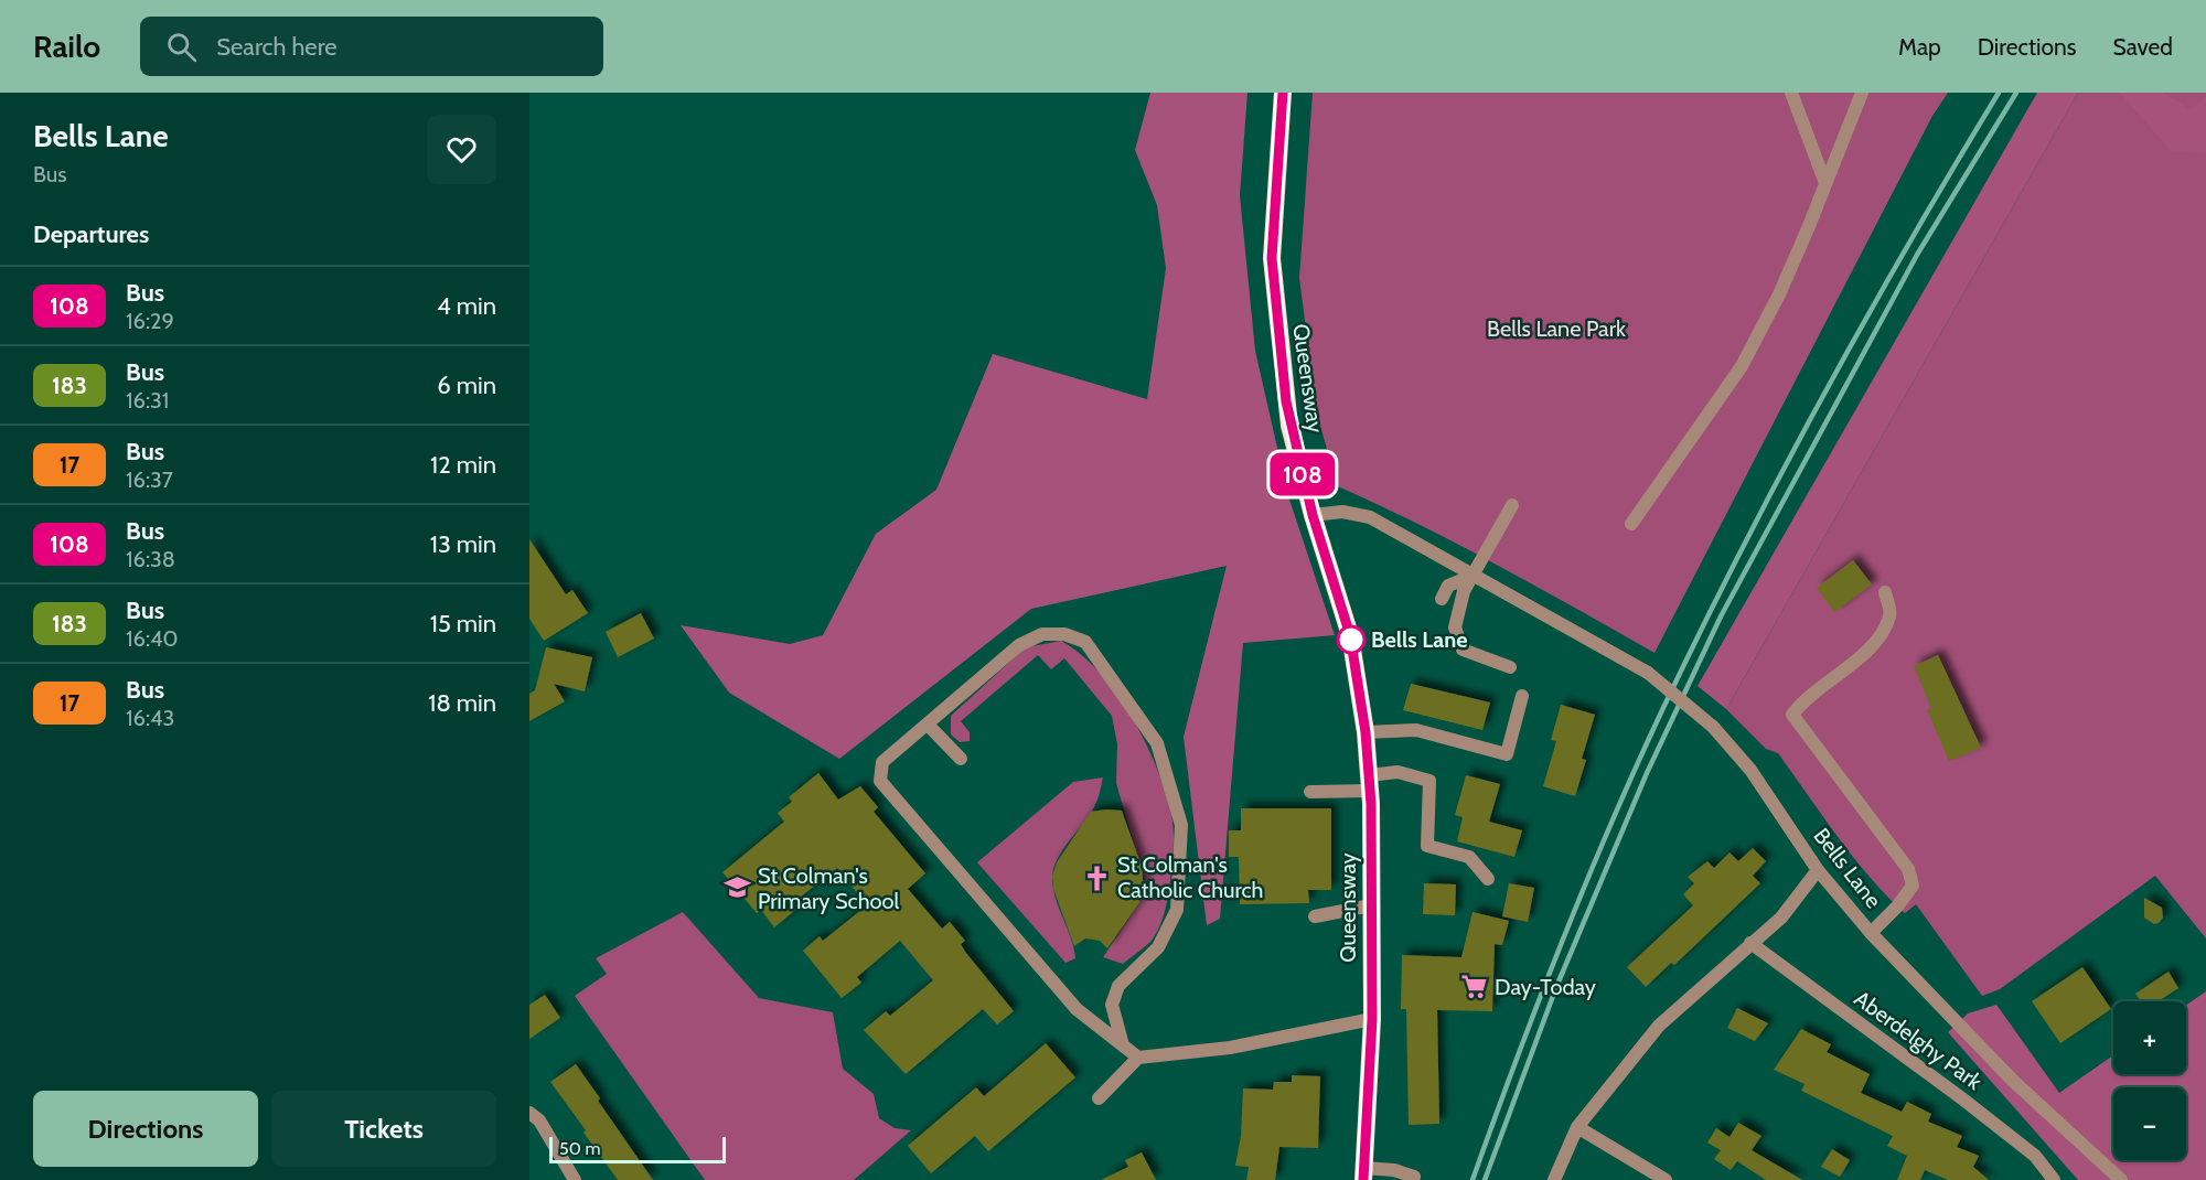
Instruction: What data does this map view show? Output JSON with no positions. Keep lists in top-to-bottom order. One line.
{"streets":{"highway":["Queensway"],"street":["Bells Lane","Aberdelghy Park"]},"crossings":[["Queensway","Bells Lane"]],"parks":["Bells Lane Park"],"places":{"other":["Bells Lane"],"church":["St Colman's Catholic Church"],"school or university":["St Colman's Primary School"],"supermarket":["Day-Today"]},"lines":["bus line 108"],"scale_bar":"50 m","page":{"header":"Railo","search":"Search here","nav":["Map","Directions","Saved"],"heading":[["Bells Lane","Bus"],"Departures"],"on_map":"108","list":[{"mark":"108","name":"Bus","note":"16:29","value":"4 min"},{"mark":"183","name":"Bus","note":"16:31","value":"6 min"},{"mark":"17","name":"Bus","note":"16:37","value":"12 min"},{"mark":"108","name":"Bus","note":"16:38","value":"13 min"},{"mark":"183","name":"Bus","note":"16:40","value":"15 min"},{"mark":"17","name":"Bus","note":"16:43","value":"18 min"}],"map_buttons":["+","−"],"buttons":["Directions","Tickets"],"scale":"50 m"}}
